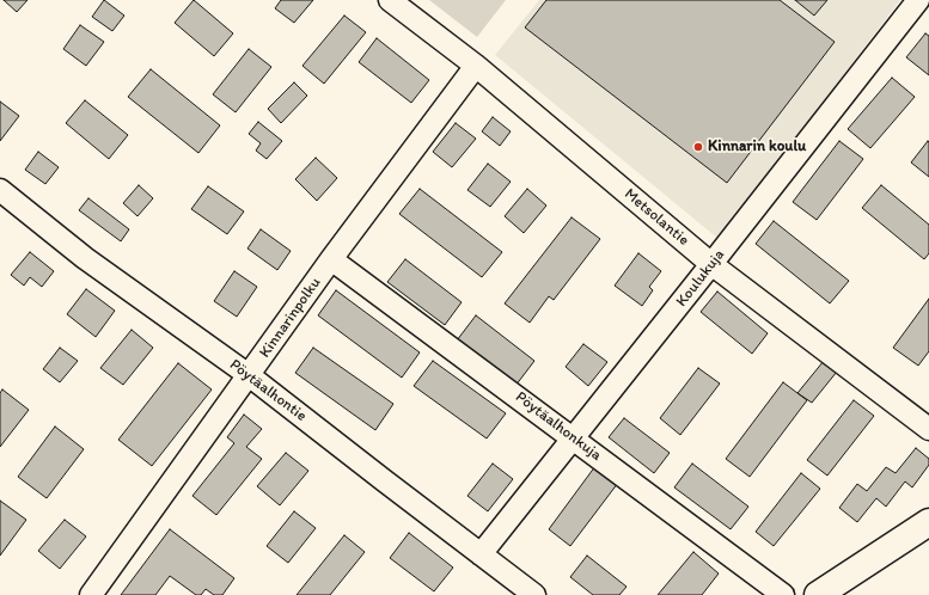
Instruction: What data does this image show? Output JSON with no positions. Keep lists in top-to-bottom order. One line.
{"streets":{"street":["Metsolantie","Koulukuja","Kinnarinpolku","Pöytäalhontie","Pöytäalhonkuja"]},"crossings":[["Metsolantie","Koulukuja"],["Metsolantie","Kinnarinpolku"],["Koulukuja","Pöytäalhontie"],["Koulukuja","Pöytäalhonkuja"],["Kinnarinpolku","Pöytäalhontie"],["Kinnarinpolku","Pöytäalhonkuja"]],"places":["Kinnarin koulu"]}
